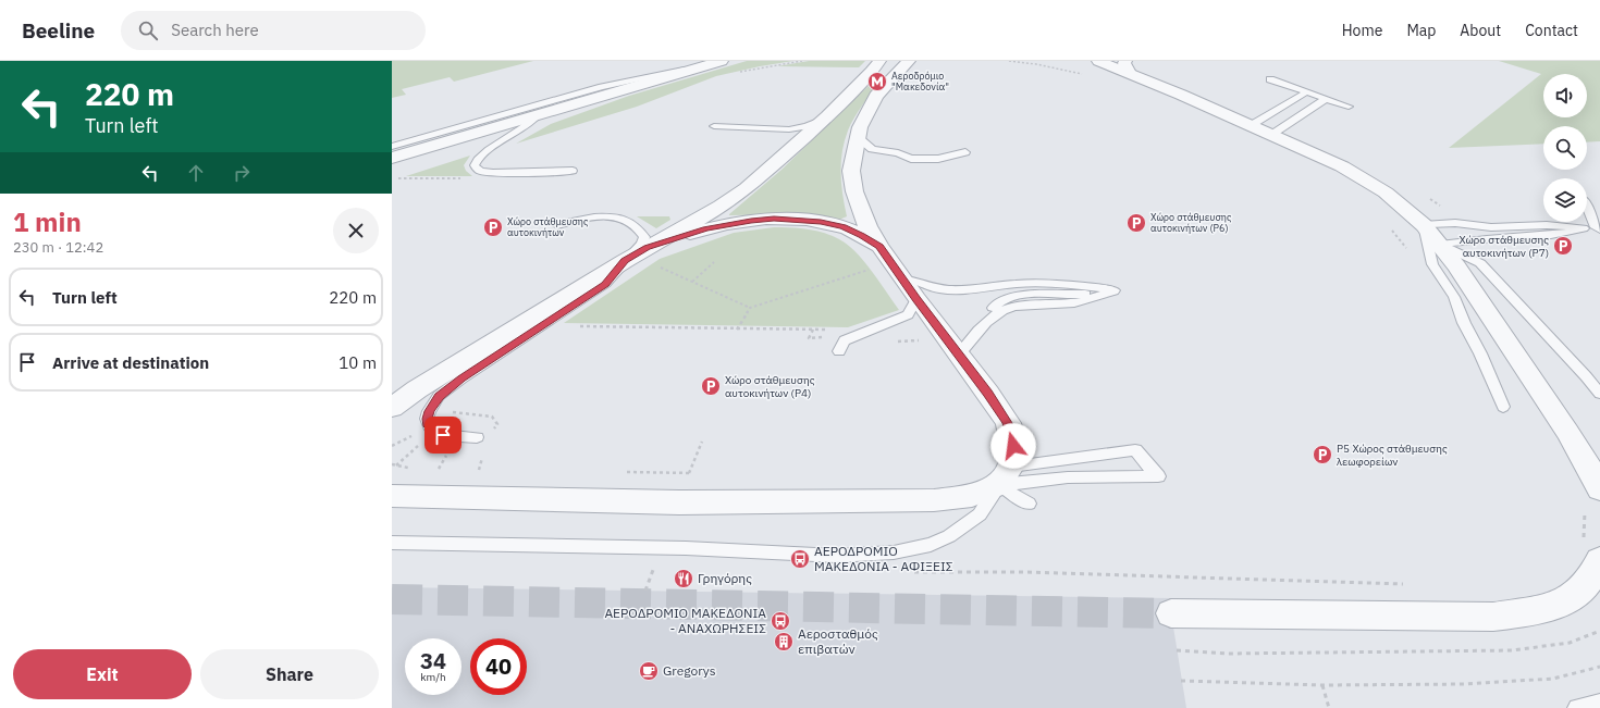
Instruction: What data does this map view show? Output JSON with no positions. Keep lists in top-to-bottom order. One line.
{"places":{"metro station":["Αεροδρόμιο \"Μακεδονία\""],"parking":["Χώρο στάθμευσης αυτοκινήτων (P6)","Χώρο στάθμευσης αυτοκινήτων","Χώρο στάθμευσης αυτοκινήτων (P7)","Χώρο στάθμευσης αυτοκινήτων (P4)","P5 Χώρος στάθμευσης λεωφορείων"],"bus stop":["ΑΕΡΟΔΡΟΜΙΟ ΜΑΚΕΔΟΝΙΑ - ΑΦΙΞΕΙΣ","ΑΕΡΟΔΡΟΜΙΟ ΜΑΚΕΔΟΝΙΑ - ΑΝΑΧΩΡΗΣΕΙΣ"],"restaurant":["Γρηγόρης"],"building":["Αεροσταθμός επιβατών"],"cafe":["Gregorys"]},"page":{"header":"Beeline","search":"Search here","nav":["Home","Map","About","Contact"],"turn":["220 m","Turn left"],"heading":["1 min","230 m · 12:42"],"list":[{"name":"Turn left","value":"220 m"},{"name":"Arrive at destination","value":"10 m"}],"speed":"34 km/h","limit":"40","buttons":["Exit","Share"]}}
